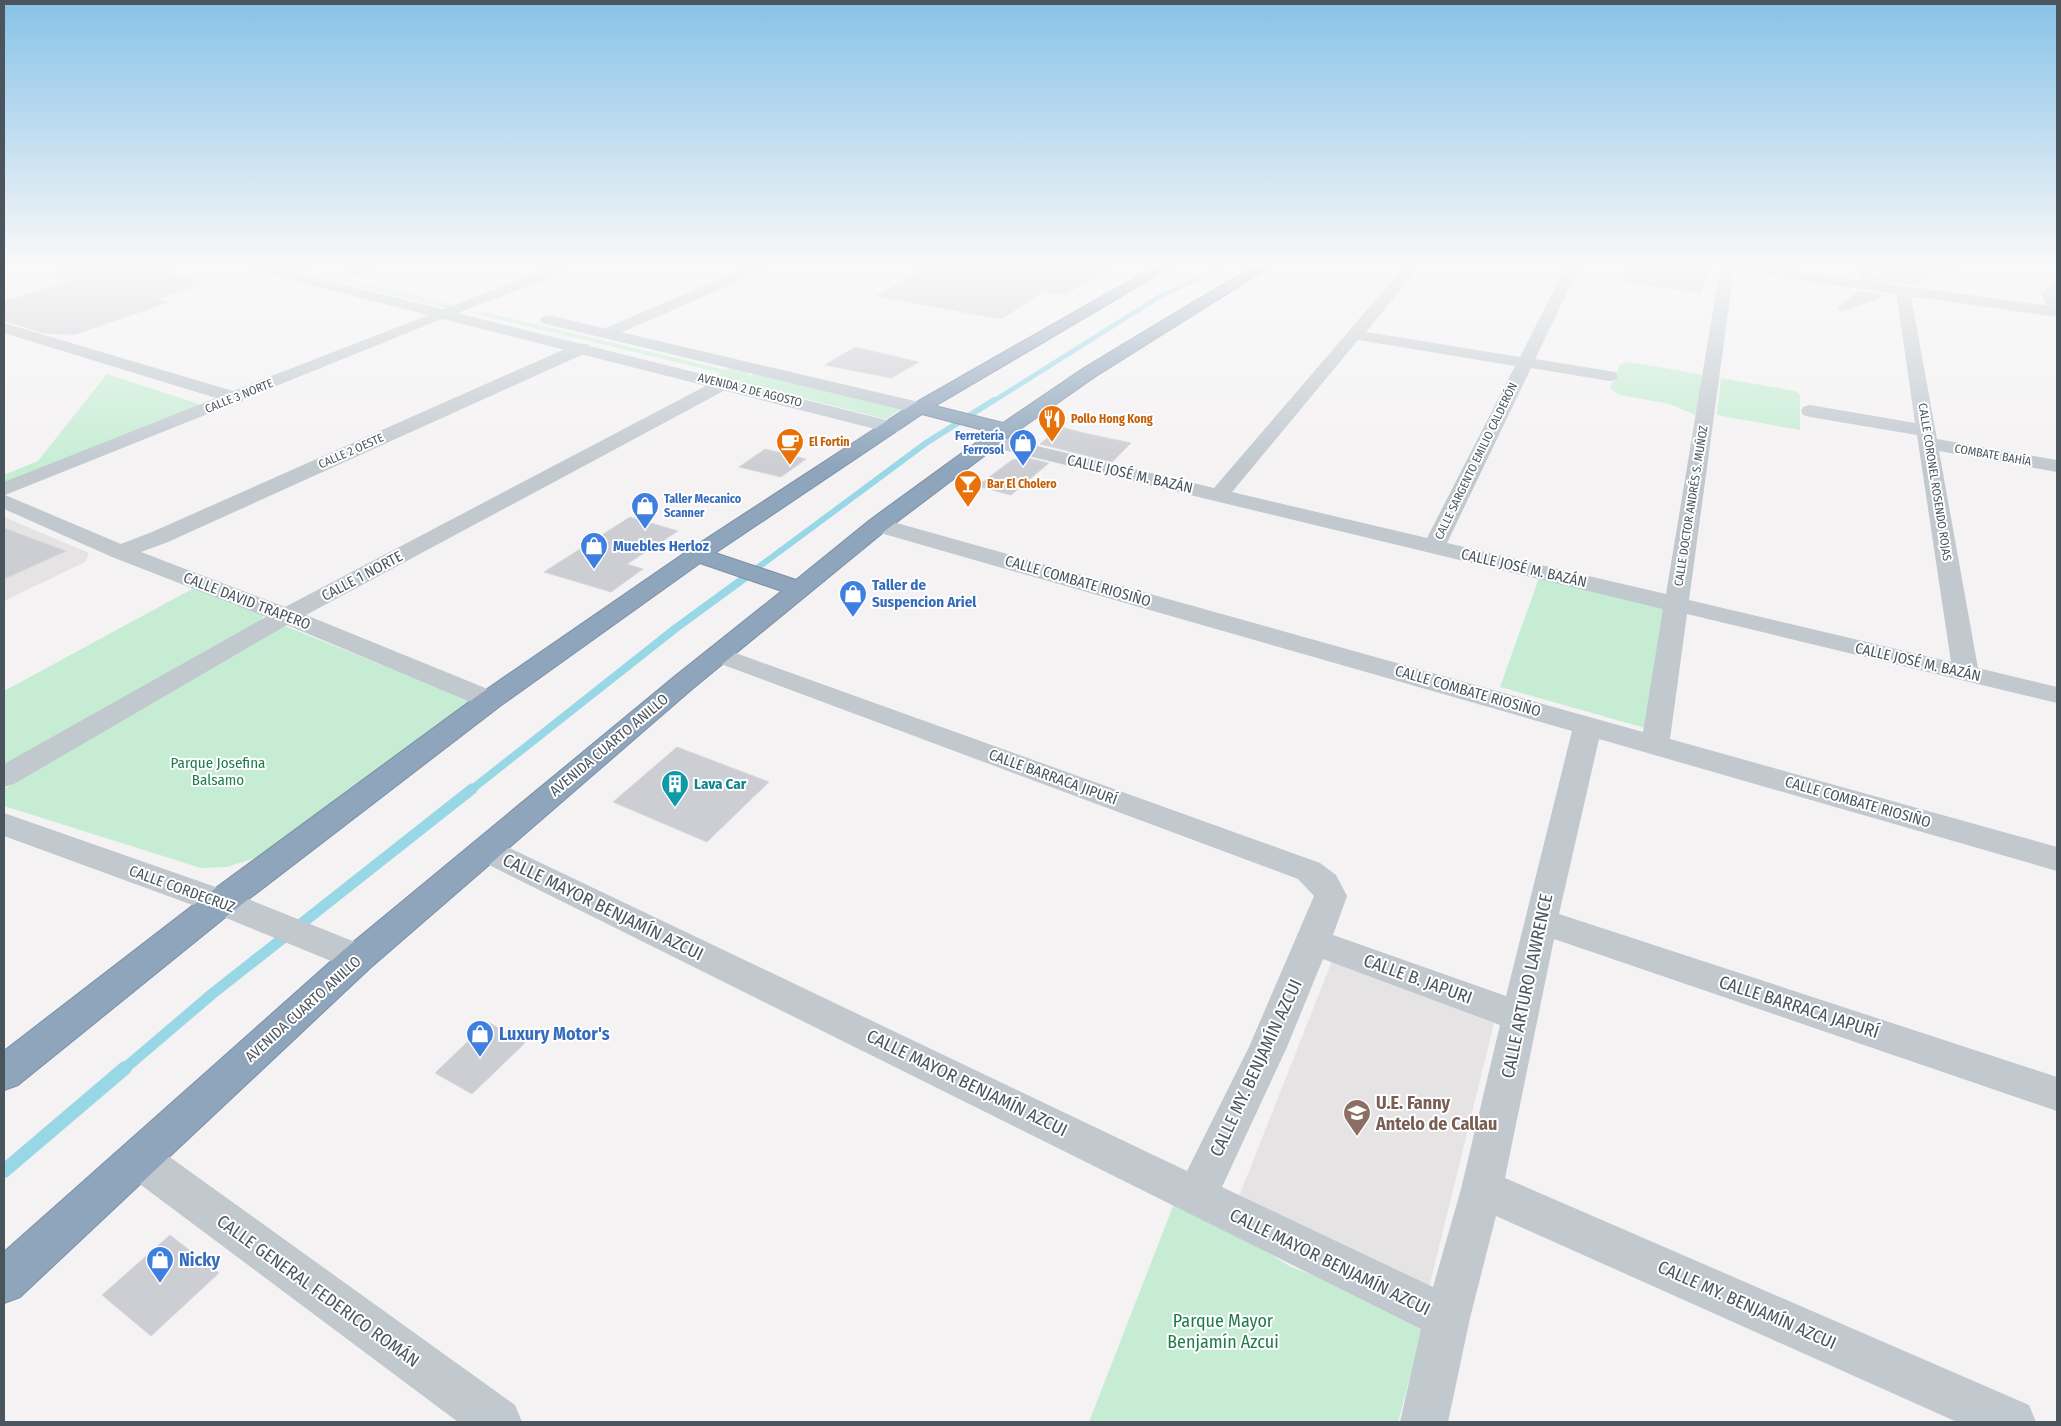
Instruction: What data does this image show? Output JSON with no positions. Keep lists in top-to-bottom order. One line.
{"streets":{"highway":["AVENIDA CUARTO ANILLO"],"street":["AVENIDA 2 DE AGOSTO","CALLE 3 NORTE","CALLE 2 OESTE","COMBATE BAHÍA","CALLE SARGENTO EMILIO CALDERÓN","CALLE JOSÉ M. BAZÁN","CALLE CORONEL ROSENDO ROJAS","CALLE DOCTOR ANDRÉS S. MUÑOZ","CALLE 1 NORTE","CALLE COMBATE RIOSIÑO","CALLE DAVID TRAPERO","CALLE BARRACA JIPURÍ","CALLE CORDECRUZ","CALLE MAYOR BENJAMÍN AZCUI","CALLE B. JAPURI","CALLE ARTURO LAWRENCE","CALLE BARRACA JAPURÍ","CALLE MY. BENJAMÍN AZCUI","CALLE GENERAL FEDERICO ROMÁN"]},"crossings":[["AVENIDA 2 DE AGOSTO","CALLE 2 OESTE"],["AVENIDA 2 DE AGOSTO","CALLE 1 NORTE"],["CALLE 2 OESTE","CALLE DAVID TRAPERO"],["COMBATE BAHÍA","CALLE CORONEL ROSENDO ROJAS"],["CALLE SARGENTO EMILIO CALDERÓN","CALLE JOSÉ M. BAZÁN"],["CALLE JOSÉ M. BAZÁN","CALLE CORONEL ROSENDO ROJAS"],["CALLE JOSÉ M. BAZÁN","CALLE DOCTOR ANDRÉS S. MUÑOZ"],["CALLE JOSÉ M. BAZÁN","AVENIDA CUARTO ANILLO"],["CALLE DOCTOR ANDRÉS S. MUÑOZ","CALLE COMBATE RIOSIÑO"],["CALLE 1 NORTE","CALLE DAVID TRAPERO"],["CALLE COMBATE RIOSIÑO","AVENIDA CUARTO ANILLO"],["CALLE COMBATE RIOSIÑO","CALLE ARTURO LAWRENCE"],["AVENIDA CUARTO ANILLO","CALLE BARRACA JIPURÍ"],["AVENIDA CUARTO ANILLO","CALLE CORDECRUZ"],["AVENIDA CUARTO ANILLO","CALLE MAYOR BENJAMÍN AZCUI"],["AVENIDA CUARTO ANILLO","CALLE GENERAL FEDERICO ROMÁN"],["CALLE BARRACA JIPURÍ","CALLE B. JAPURI"],["CALLE BARRACA JIPURÍ","CALLE MY. BENJAMÍN AZCUI"],["CALLE MAYOR BENJAMÍN AZCUI","CALLE ARTURO LAWRENCE"],["CALLE MAYOR BENJAMÍN AZCUI","CALLE MY. BENJAMÍN AZCUI"],["CALLE B. JAPURI","CALLE ARTURO LAWRENCE"],["CALLE B. JAPURI","CALLE MY. BENJAMÍN AZCUI"],["CALLE ARTURO LAWRENCE","CALLE BARRACA JAPURÍ"],["CALLE ARTURO LAWRENCE","CALLE MY. BENJAMÍN AZCUI"]],"parks":["Parque Josefina Balsamo","Parque Mayor Benjamín Azcui"],"places":{"restaurant":["Pollo Hong Kong"],"cafe":["El Fortin"],"shop":["Ferretería Ferrosol","Taller Mecanico Scanner","Muebles Herloz","Taller de Suspencion Ariel","Luxury Motor's","Nicky"],"bar":["Bar El Cholero"],"building":["Lava Car"],"school or university":["U.E. Fanny Antelo de Callau"]}}
